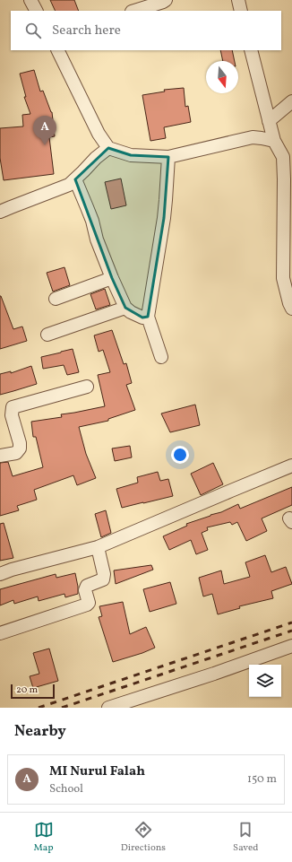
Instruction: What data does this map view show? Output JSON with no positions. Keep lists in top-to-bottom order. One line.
{"scale_bar":"20 m","north":"bottom","page":{"search":"Search here","pins":"A","scale":"20 m","heading":"Nearby","list":[{"mark":"A","name":"MI Nurul Falah","note":"School","value":"150 m"}],"nav":["Map","Directions","Saved"]}}
